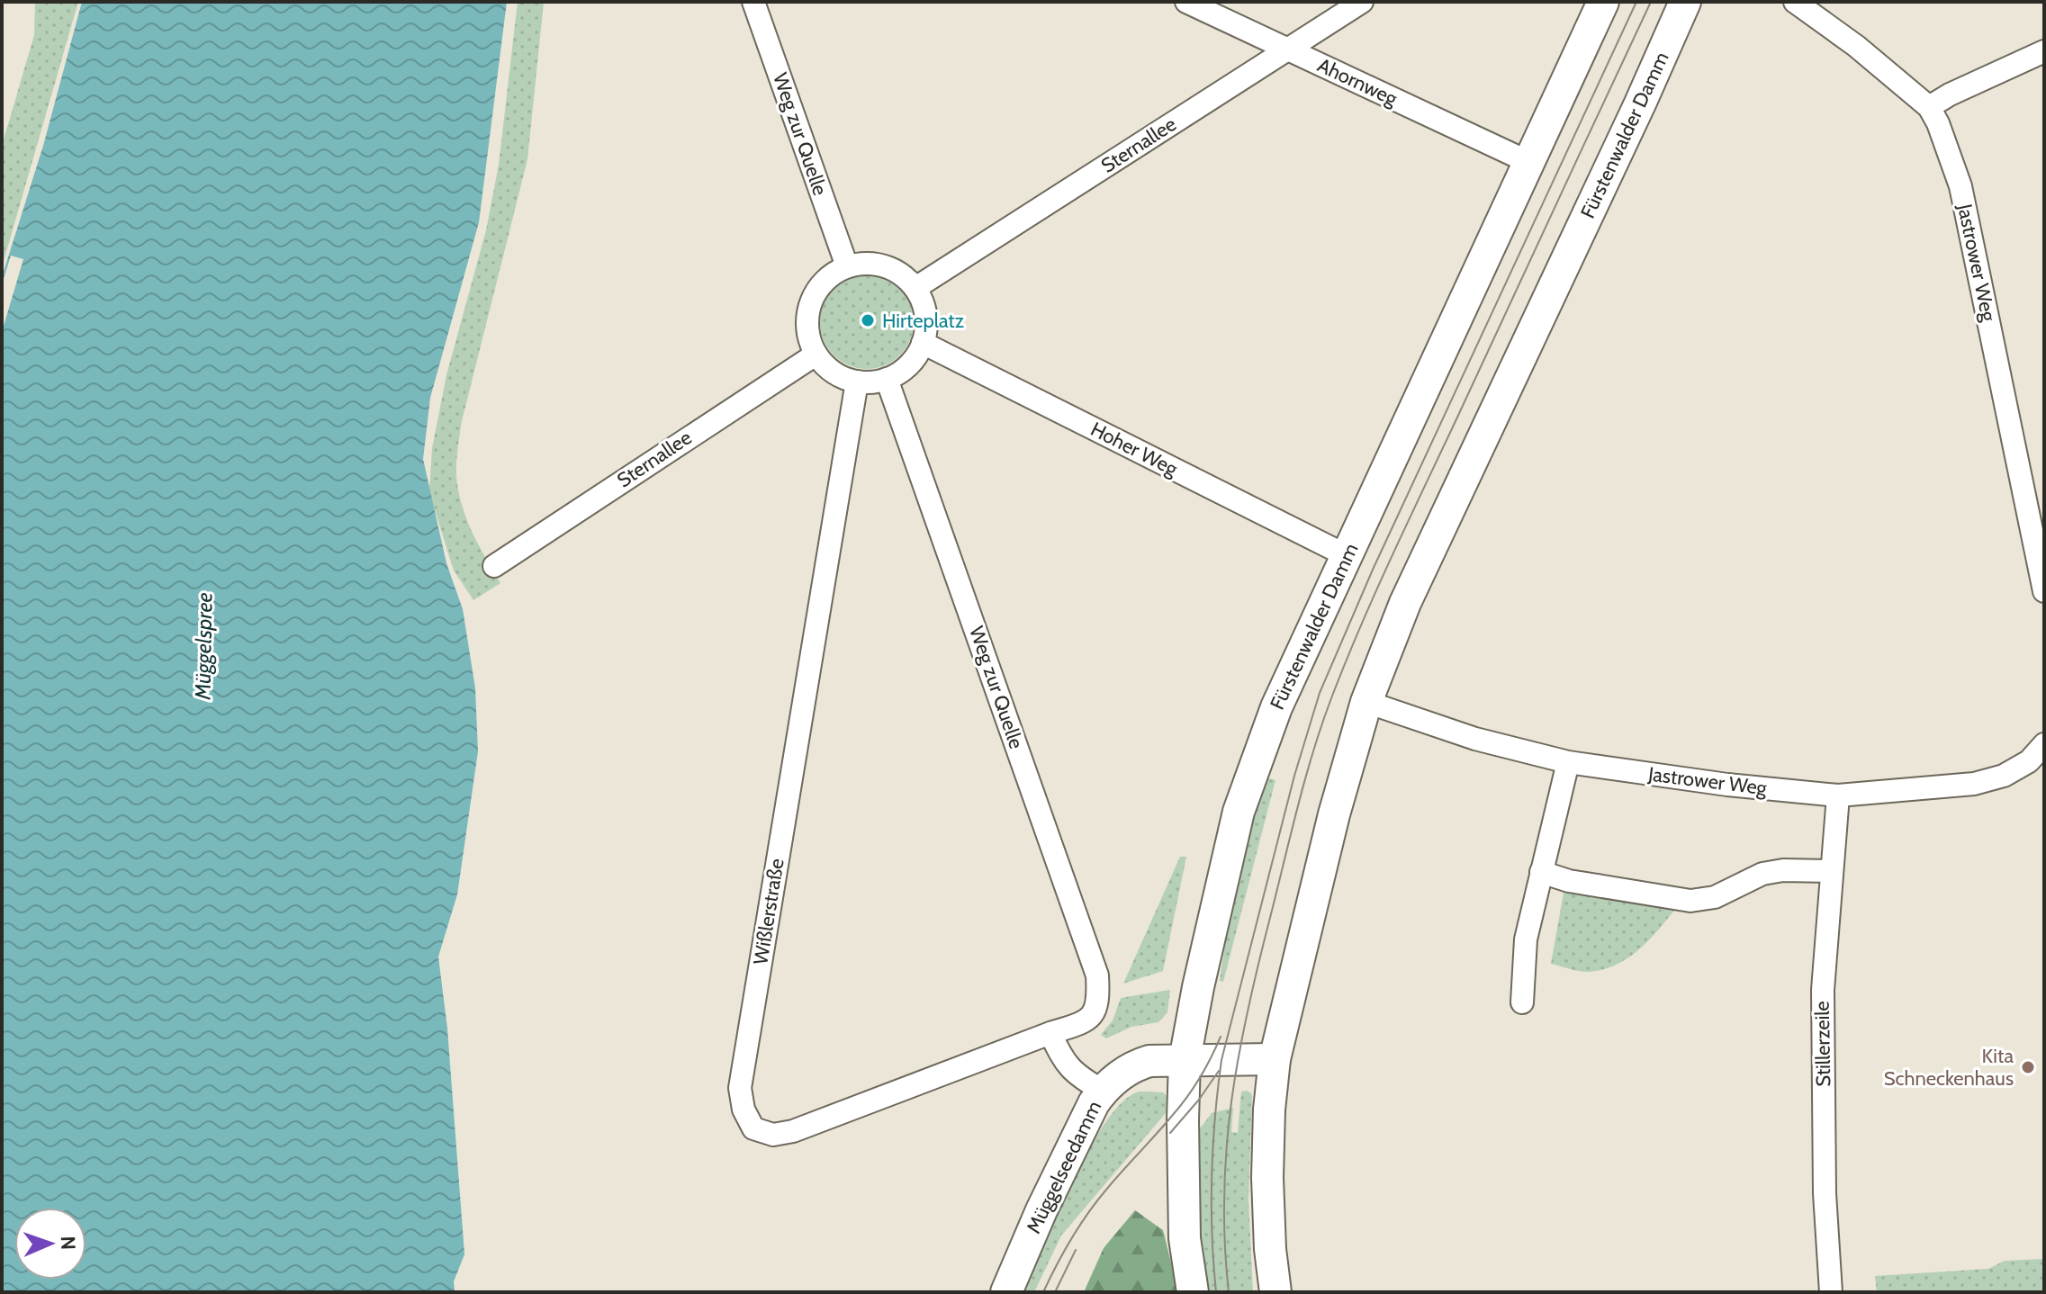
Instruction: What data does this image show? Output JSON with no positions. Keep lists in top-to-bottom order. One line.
{"streets":{"main road":["Fürstenwalder Damm","Müggelseedamm"],"street":["Ahornweg","Weg zur Quelle","Sternallee","Jastrower Weg","Hoher Weg","Wißlerstraße","Stillerzeile"]},"crossings":[["Ahornweg","Fürstenwalder Damm"],["Ahornweg","Sternallee"],["Weg zur Quelle","Sternallee"],["Weg zur Quelle","Hoher Weg"],["Weg zur Quelle","Wißlerstraße"],["Fürstenwalder Damm","Jastrower Weg"],["Fürstenwalder Damm","Hoher Weg"],["Fürstenwalder Damm","Müggelseedamm"],["Sternallee","Hoher Weg"],["Sternallee","Wißlerstraße"],["Jastrower Weg","Stillerzeile"],["Hoher Weg","Wißlerstraße"]],"water":["Müggelspree"],"places":["Hirteplatz","Kita Schneckenhaus"],"north":"right"}
